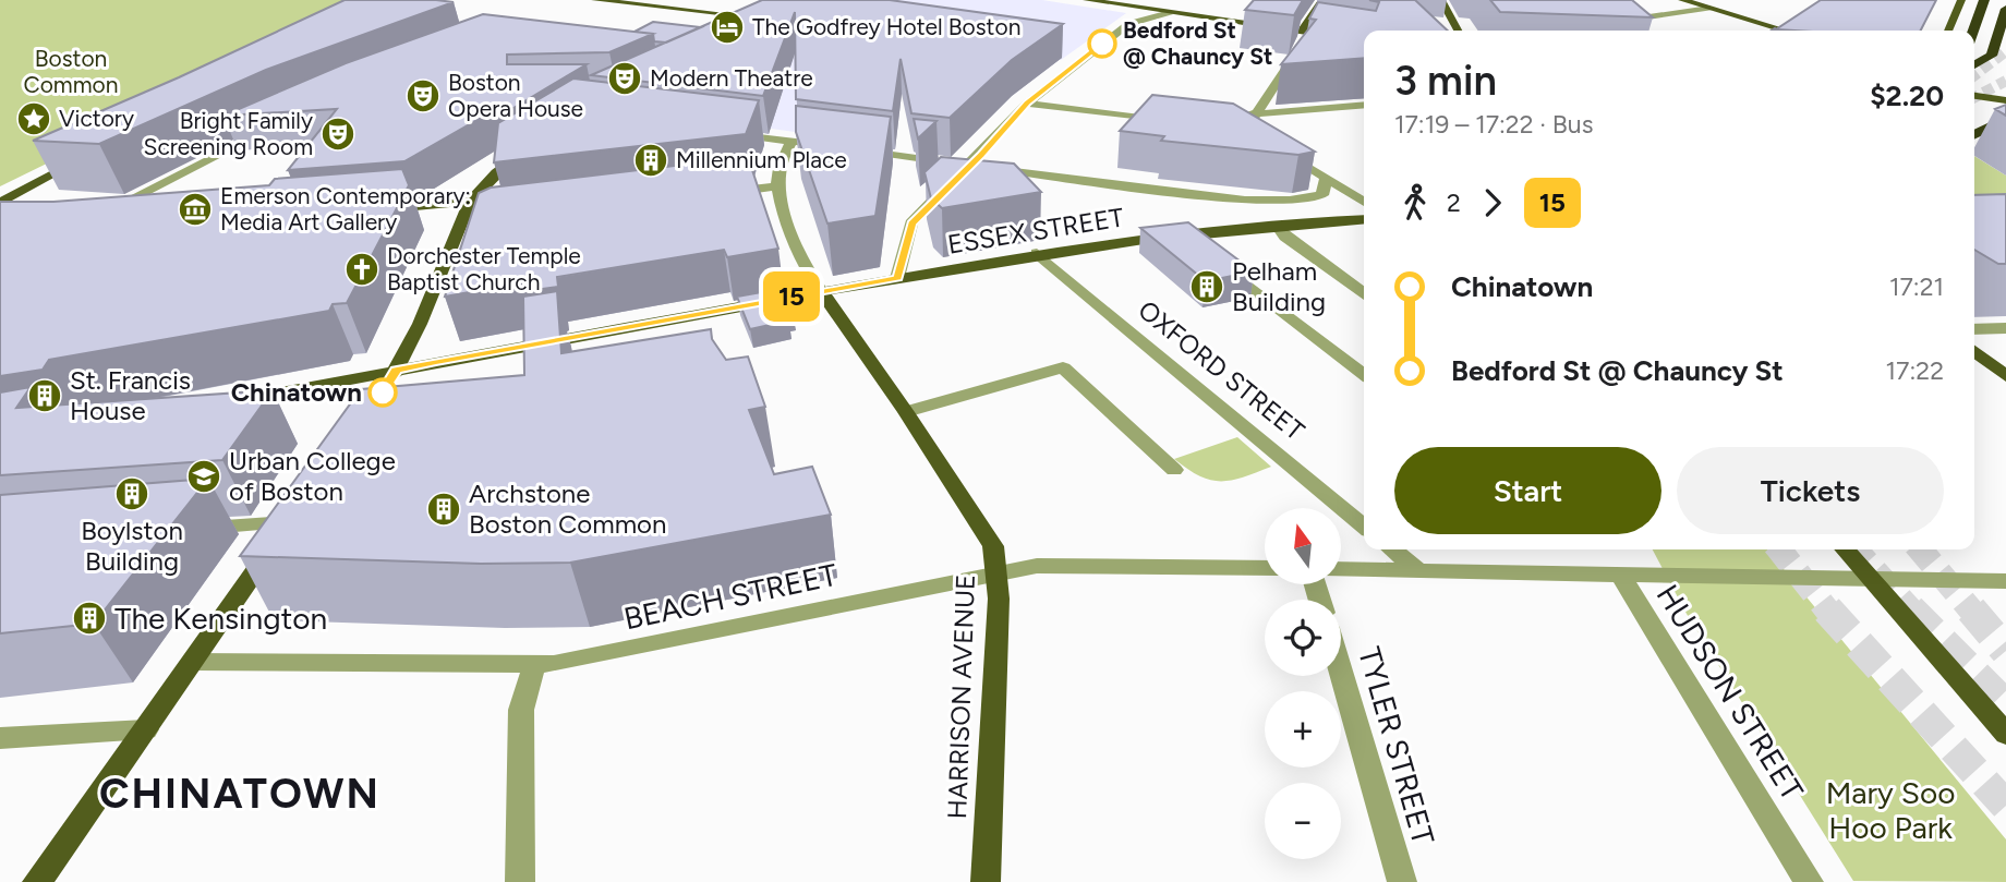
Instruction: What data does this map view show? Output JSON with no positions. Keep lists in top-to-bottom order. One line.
{"streets":{"main road":["ESSEX STREET","HARRISON AVENUE"],"street":["OXFORD STREET","BEACH STREET","HUDSON STREET","TYLER STREET"]},"crossings":[["ESSEX STREET","OXFORD STREET"],["ESSEX STREET","HARRISON AVENUE"],["BEACH STREET","HARRISON AVENUE"]],"districts":["CHINATOWN"],"parks":["Boston Common","Mary Soo Hoo Park"],"places":{"hotel":["The Godfrey Hotel Boston"],"other":["Bedford St @ Chauncy St","Chinatown"],"theatre":["Modern Theatre","Boston Opera House","Bright Family Screening Room"],"place":["Victory"],"building":["Millennium Place","Pelham Building","St. Francis House","Boylston Building","Archstone Boston Common","The Kensington"],"museum":["Emerson Contemporary: Media Art Gallery"],"church":["Dorchester Temple Baptist Church"],"school or university":["Urban College of Boston"]},"lines":["bus line 15"],"north":"top","page":{"on_map":"15","heading":["3 min","17:19 – 17:22 · Bus","$2.20"],"legs":["2","15"],"list":[{"name":"Chinatown","value":"17:21"},{"name":"Bedford St @ Chauncy St","value":"17:22"}],"buttons":["Start","Tickets"],"map_buttons":["+","−"]}}
